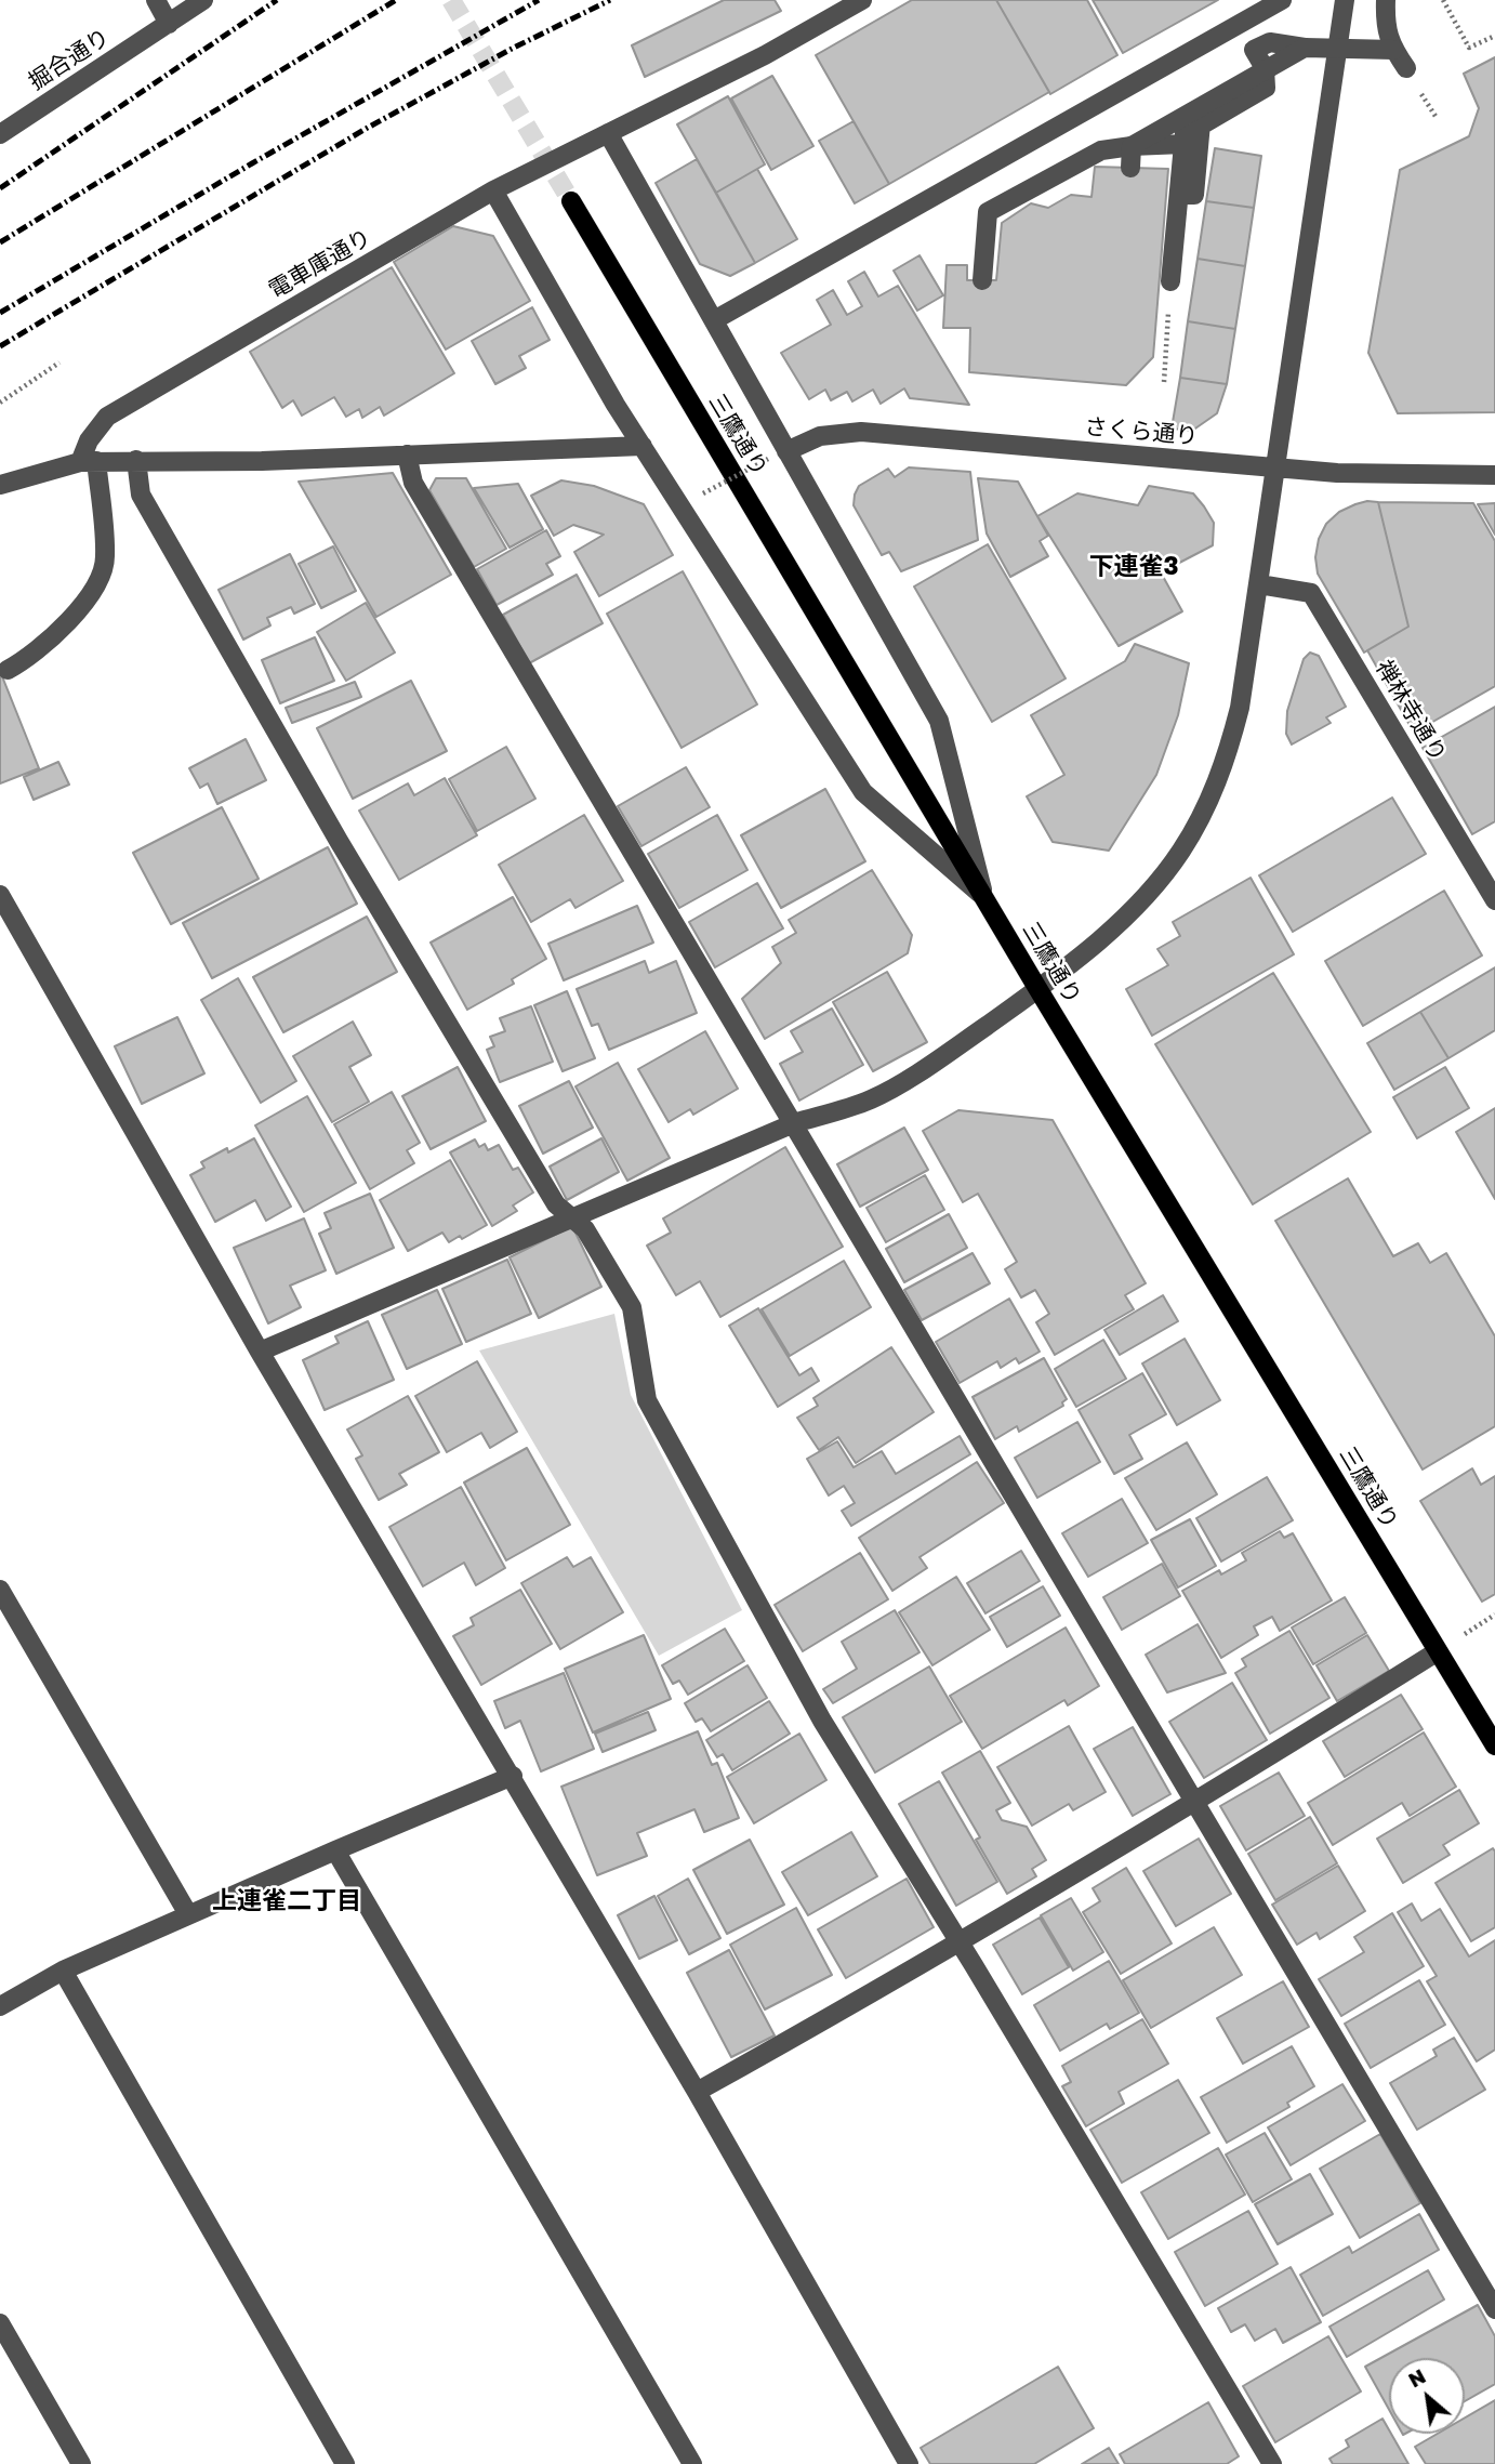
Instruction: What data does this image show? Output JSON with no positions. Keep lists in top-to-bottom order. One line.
{"streets":{"main road":["三鷹通り"],"street":["掘合通り","電車庫通り","さくら通り","禅林寺通り"]},"districts":["下連雀3","上連雀二丁目"],"north":"top left"}
